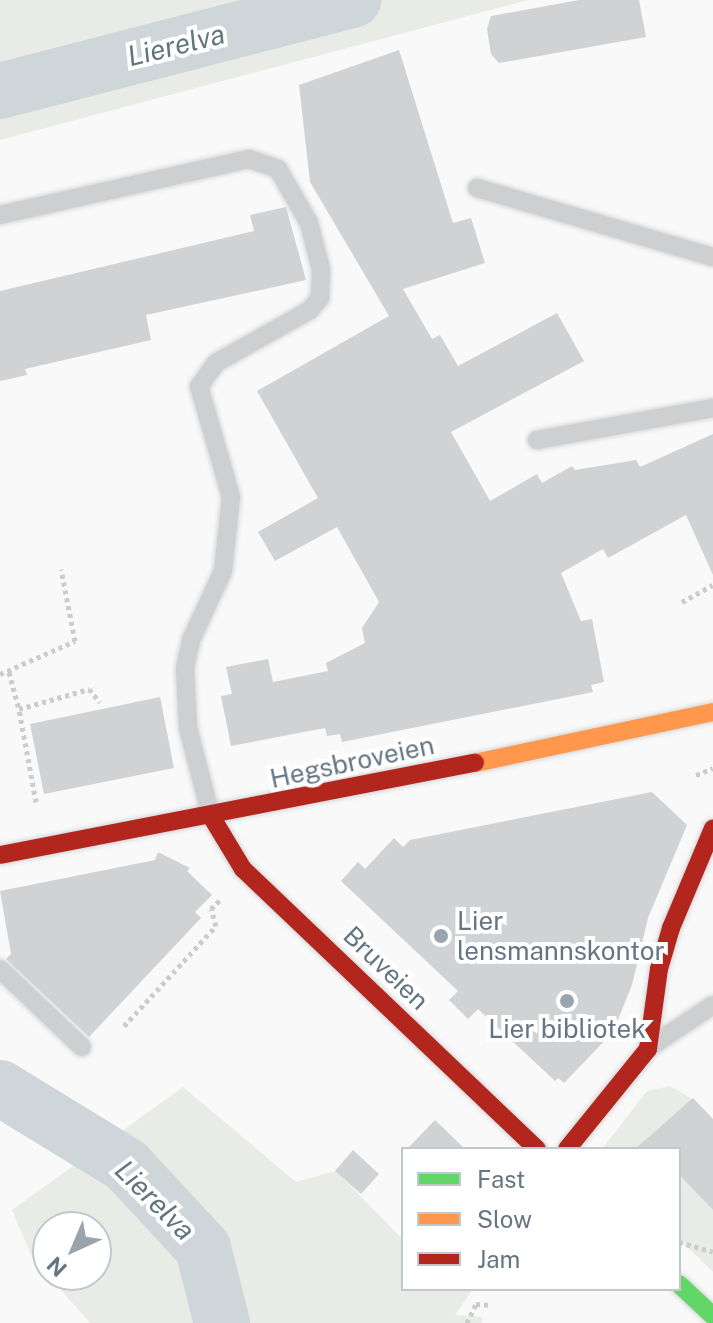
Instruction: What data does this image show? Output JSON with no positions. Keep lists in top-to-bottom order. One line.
{"streets":{"street":["Hegsbroveien","Bruveien"]},"crossings":[["Hegsbroveien","Bruveien"]],"water":["Lierelva"],"places":["Lier lensmannskontor","Lier bibliotek"],"legend":["Fast","Slow","Jam"],"north":"bottom left"}
